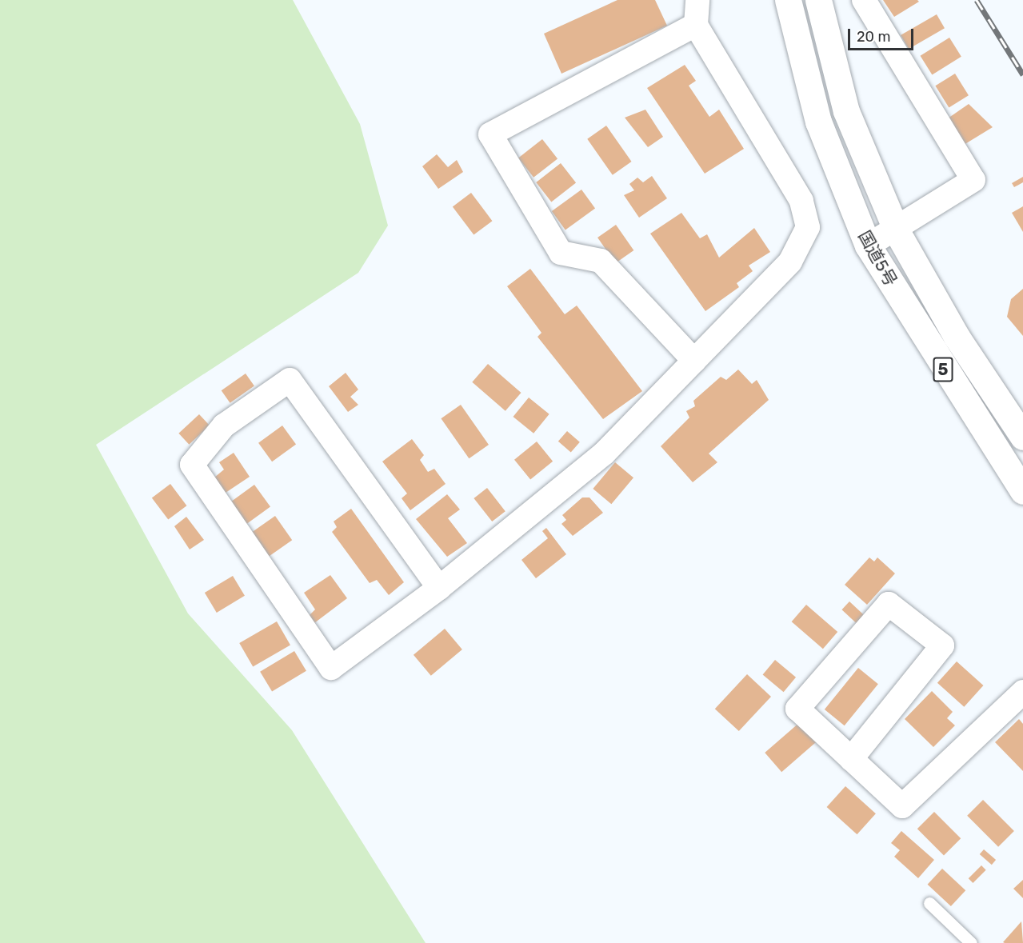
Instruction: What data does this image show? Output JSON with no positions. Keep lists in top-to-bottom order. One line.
{"streets":{"highway":["国道5号","5"]},"scale_bar":"20 m"}
